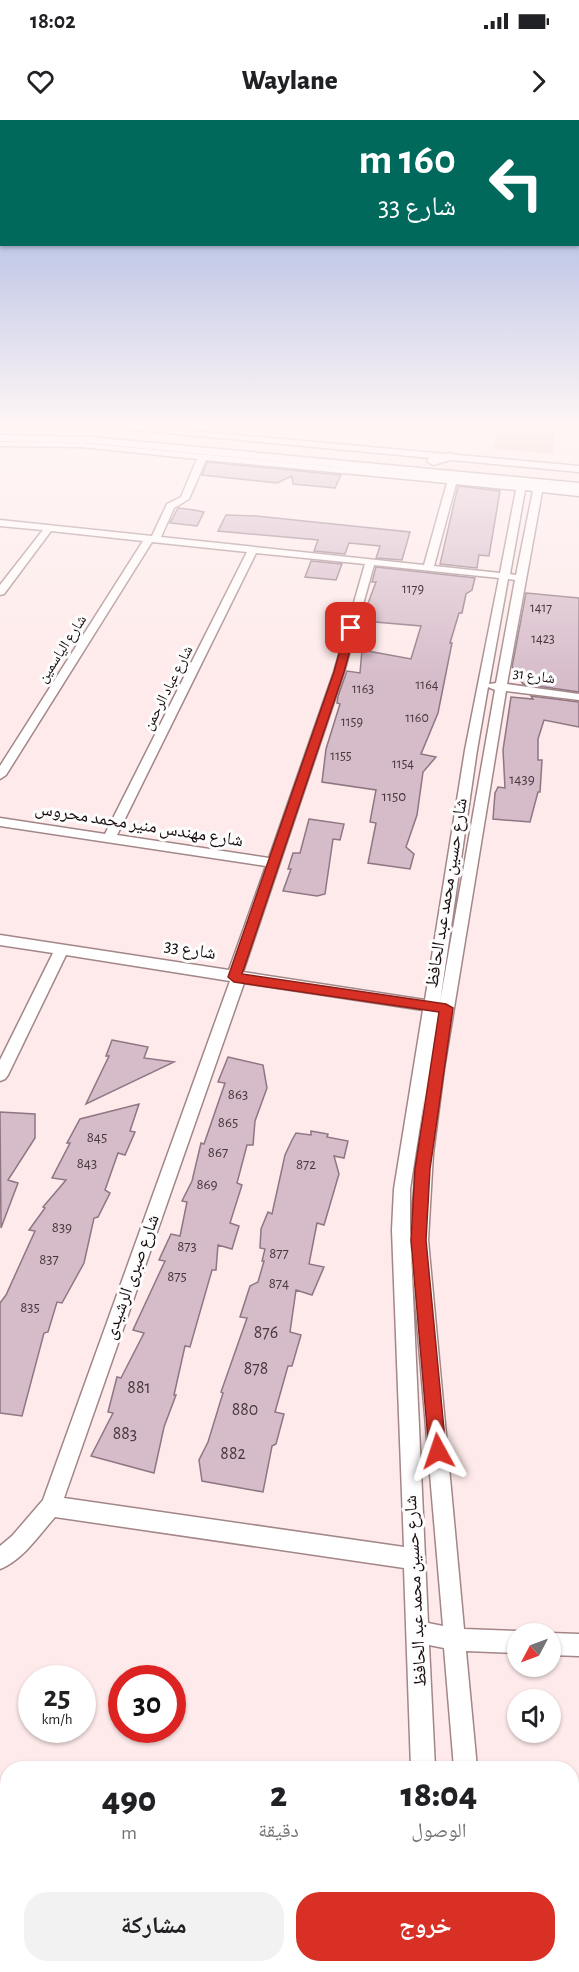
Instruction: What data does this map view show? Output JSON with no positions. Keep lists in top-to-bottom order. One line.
{"streets":{"street":["شارع الياسمين","شارع 31","شارع عباد الرحمن","شارع مهندس منير محمد محروس","شارع حسين محمد عبد الحافظ","شارع 33","شارع صبرى الرشيدى"]},"crossings":[["شارع 31","شارع حسين محمد عبد الحافظ"],["شارع عباد الرحمن","شارع مهندس منير محمد محروس"],["شارع مهندس منير محمد محروس","شارع صبرى الرشيدى"],["شارع حسين محمد عبد الحافظ","شارع 33"],["شارع 33","شارع صبرى الرشيدى"]],"house_numbers":["1179","1417","1423","1164","1163","1160","1159","1155","1154","1439","1150","863","865","845","867","843","872","869","839","873","877","837","875","874","835","876","878","881","880","883","882"],"north":"bottom left","page":{"status":"18:02","header":"Waylane","turn":["160 m","شارع 33"],"speed":"25 km/h","limit":"30","eta":["18:04","الوصول","2","دقيقة","490","m"],"buttons":["خروج","مشاركة"]}}
